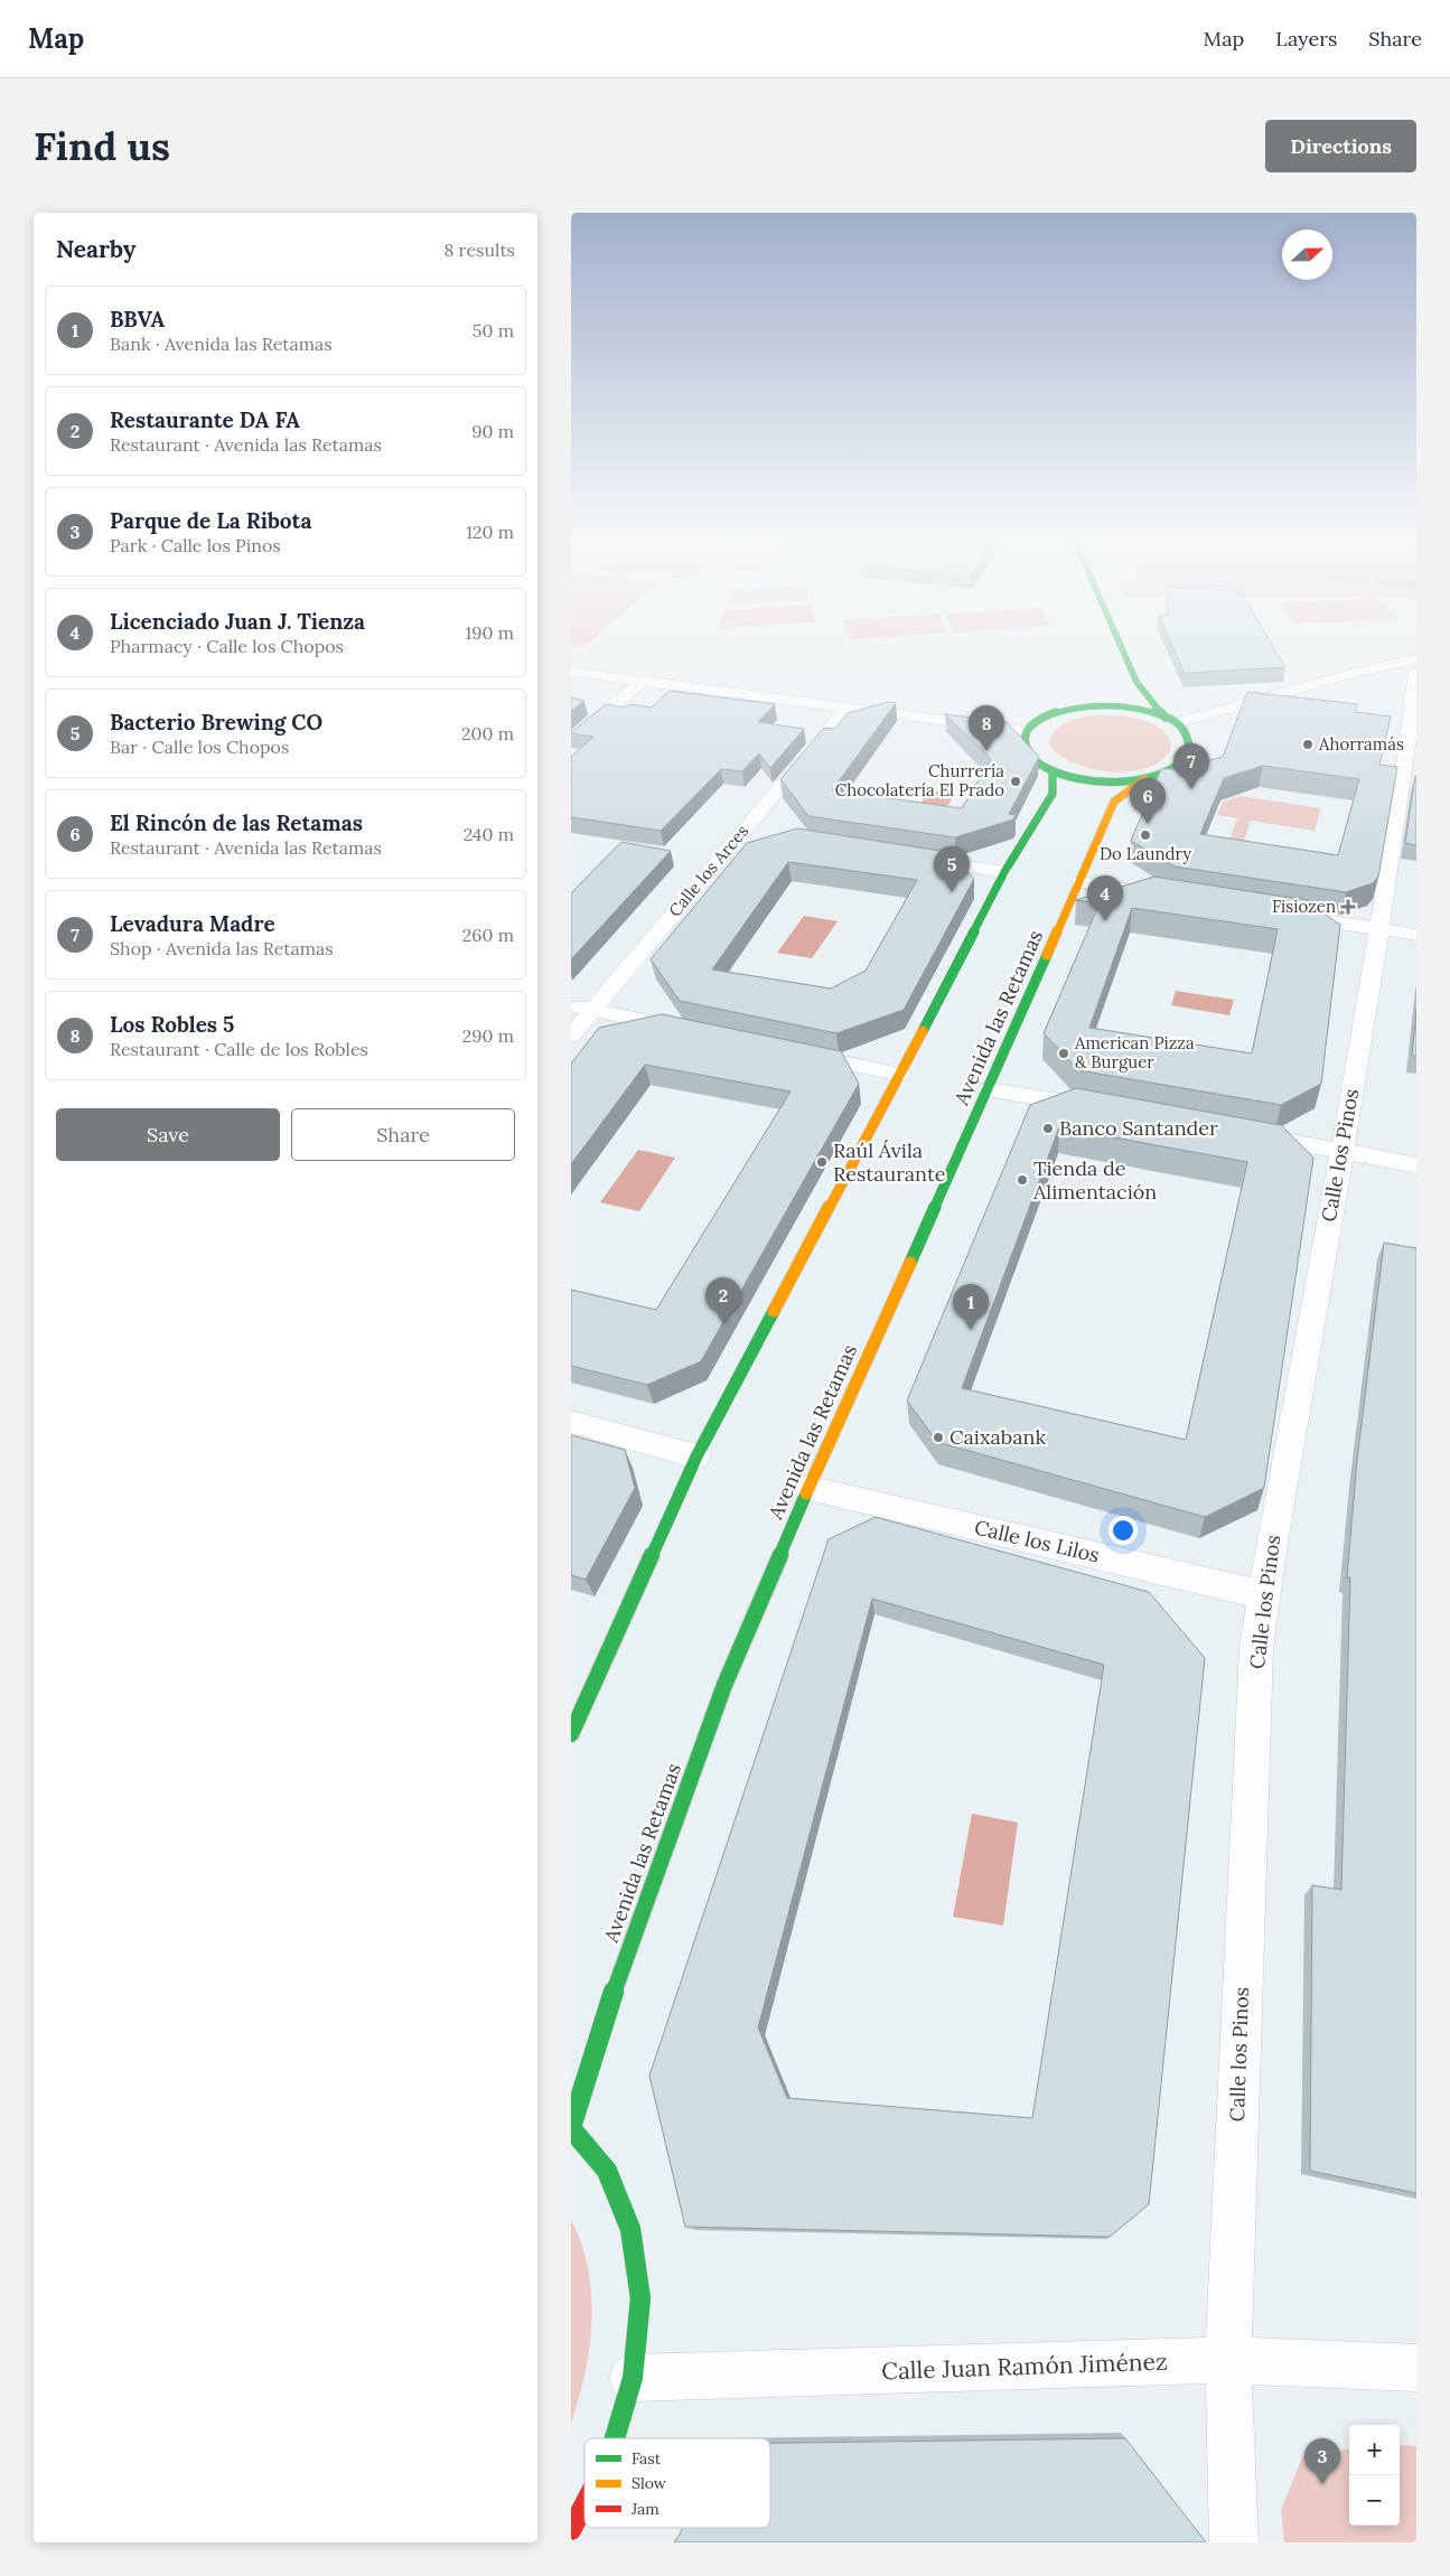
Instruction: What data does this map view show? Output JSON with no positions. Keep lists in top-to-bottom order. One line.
{"streets":{"street":["Calle los Arces","Avenida las Retamas","Calle los Pinos","Calle los Lilos","Calle Juan Ramón Jiménez"]},"crossings":[["Avenida las Retamas","Calle los Lilos"],["Calle los Pinos","Calle los Lilos"],["Calle los Pinos","Calle Juan Ramón Jiménez"]],"places":{"other":["Ahorramás","Churrería Chocolatería El Prado","Do Laundry","American Pizza & Burguer","Banco Santander","Raúl Ávila Restaurante","Tienda de Alimentación","Caixabank"],"health":["Fisiozen"]},"legend":["Fast","Slow","Jam"],"north":"right","page":{"header":"Map","nav":["Map","Layers","Share"],"buttons":["Directions",["Save","Share"]],"title":"Find us","heading":["Nearby","8 results"],"list":[{"mark":"1","name":"BBVA","note":"Bank · Avenida las Retamas","value":"50 m"},{"mark":"2","name":"Restaurante DA FA","note":"Restaurant · Avenida las Retamas","value":"90 m"},{"mark":"3","name":"Parque de La Ribota","note":"Park · Calle los Pinos","value":"120 m"},{"mark":"4","name":"Licenciado Juan J. Tienza","note":"Pharmacy · Calle los Chopos","value":"190 m"},{"mark":"5","name":"Bacterio Brewing CO","note":"Bar · Calle los Chopos","value":"200 m"},{"mark":"6","name":"El Rincón de las Retamas","note":"Restaurant · Avenida las Retamas","value":"240 m"},{"mark":"7","name":"Levadura Madre","note":"Shop · Avenida las Retamas","value":"260 m"},{"mark":"8","name":"Los Robles 5","note":"Restaurant · Calle de los Robles","value":"290 m"}],"pins":["8","7","6","5","4","2","1","3"],"map_buttons":["+","−"]}}
